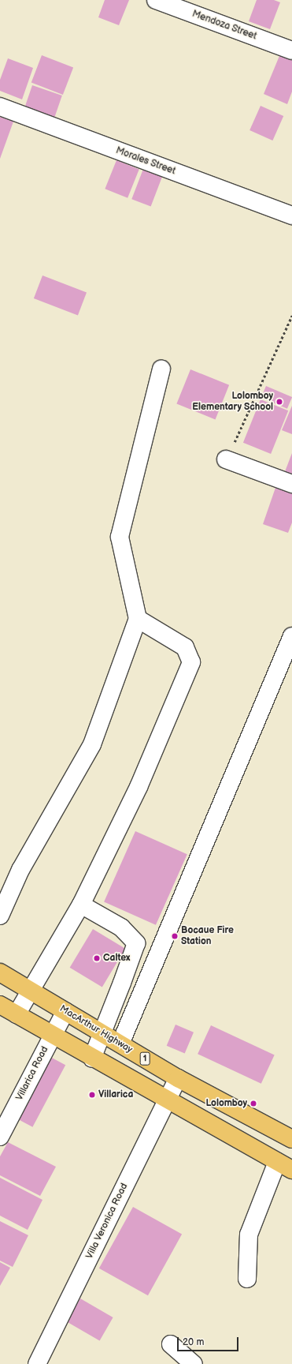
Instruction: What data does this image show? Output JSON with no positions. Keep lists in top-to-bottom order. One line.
{"streets":{"highway":["MacArthur Highway","1"],"street":["Mendoza Street","Morales Street","Villarica Road","Villa Veronica Road"]},"crossings":[["MacArthur Highway","Villarica Road"],["MacArthur Highway","Villa Veronica Road"]],"places":["Lolomboy Elementary School","Bocaue Fire Station","Caltex","Villarica","Lolomboy"],"scale_bar":"20 m"}
